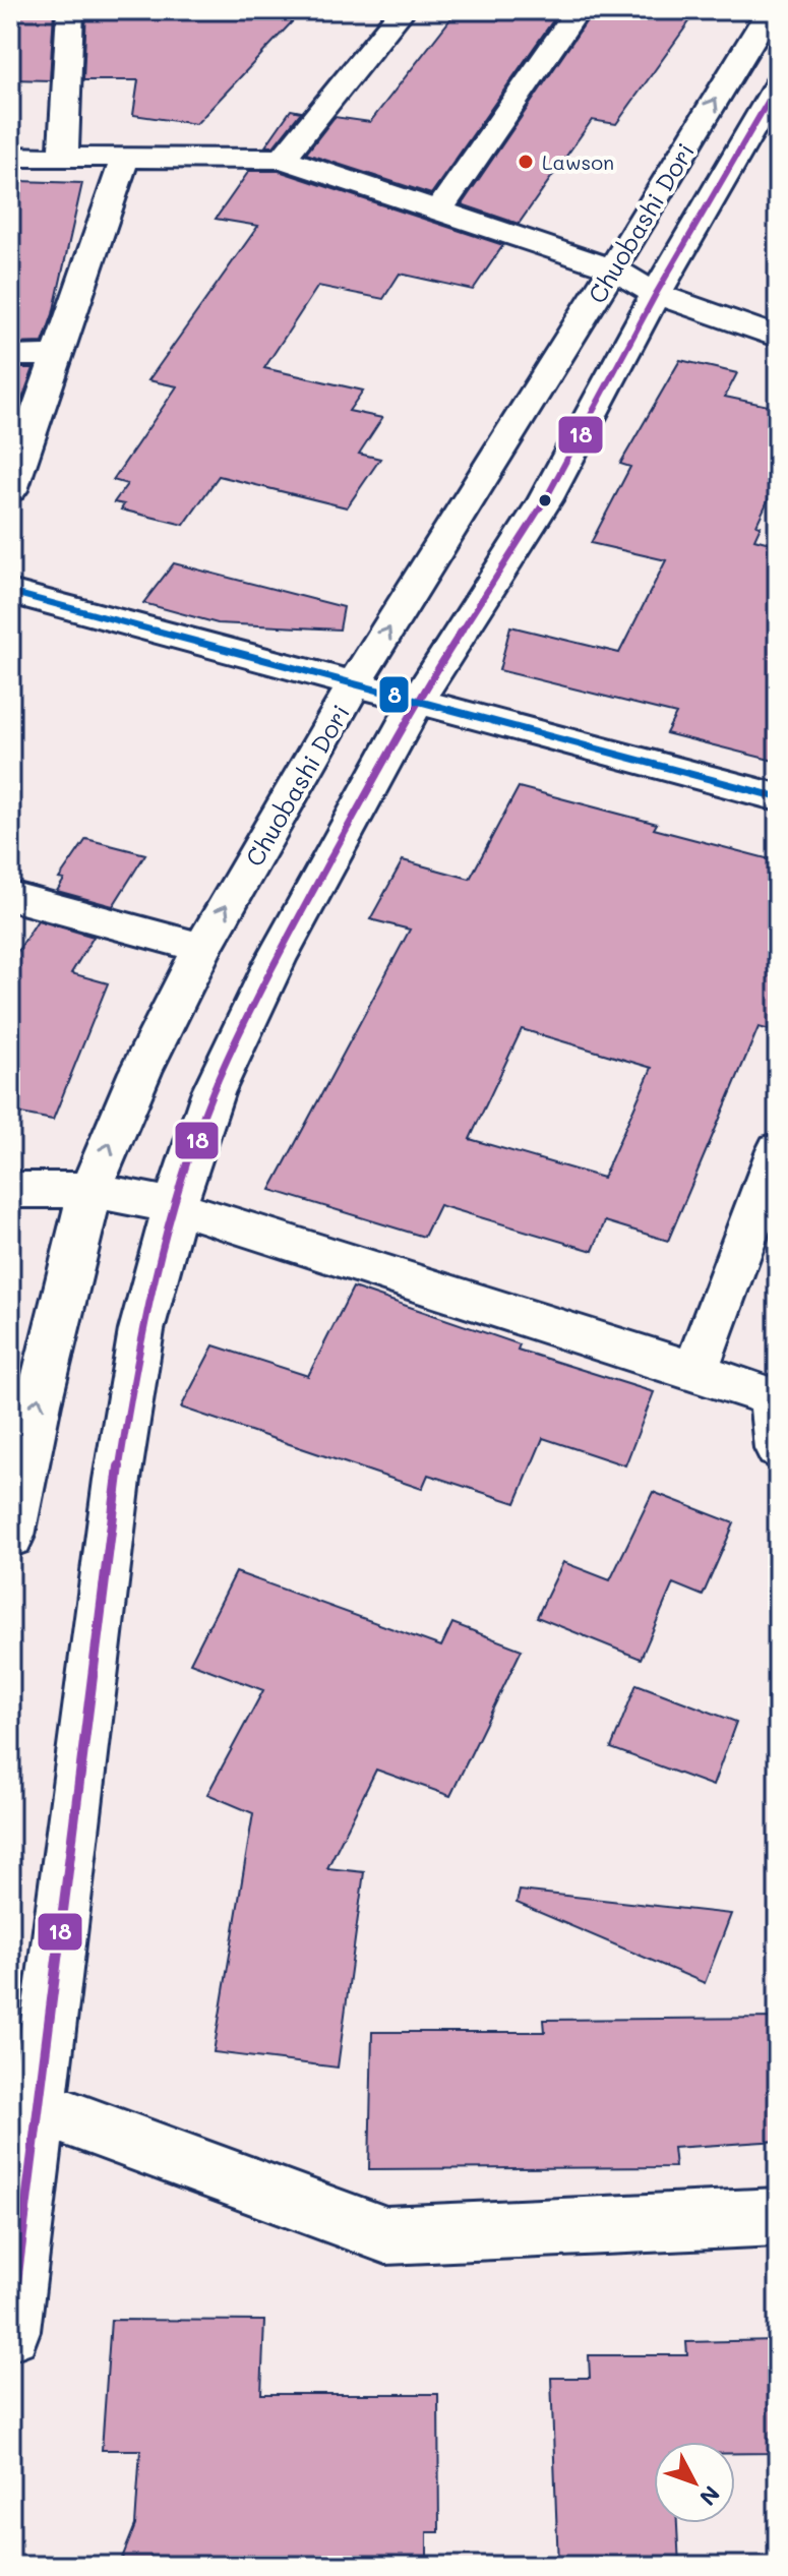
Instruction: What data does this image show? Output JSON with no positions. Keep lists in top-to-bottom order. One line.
{"streets":{"street":["Chuobashi Dori"]},"places":["Lawson"],"lines":["transit line 18","transit line 8"],"north":"bottom right"}
